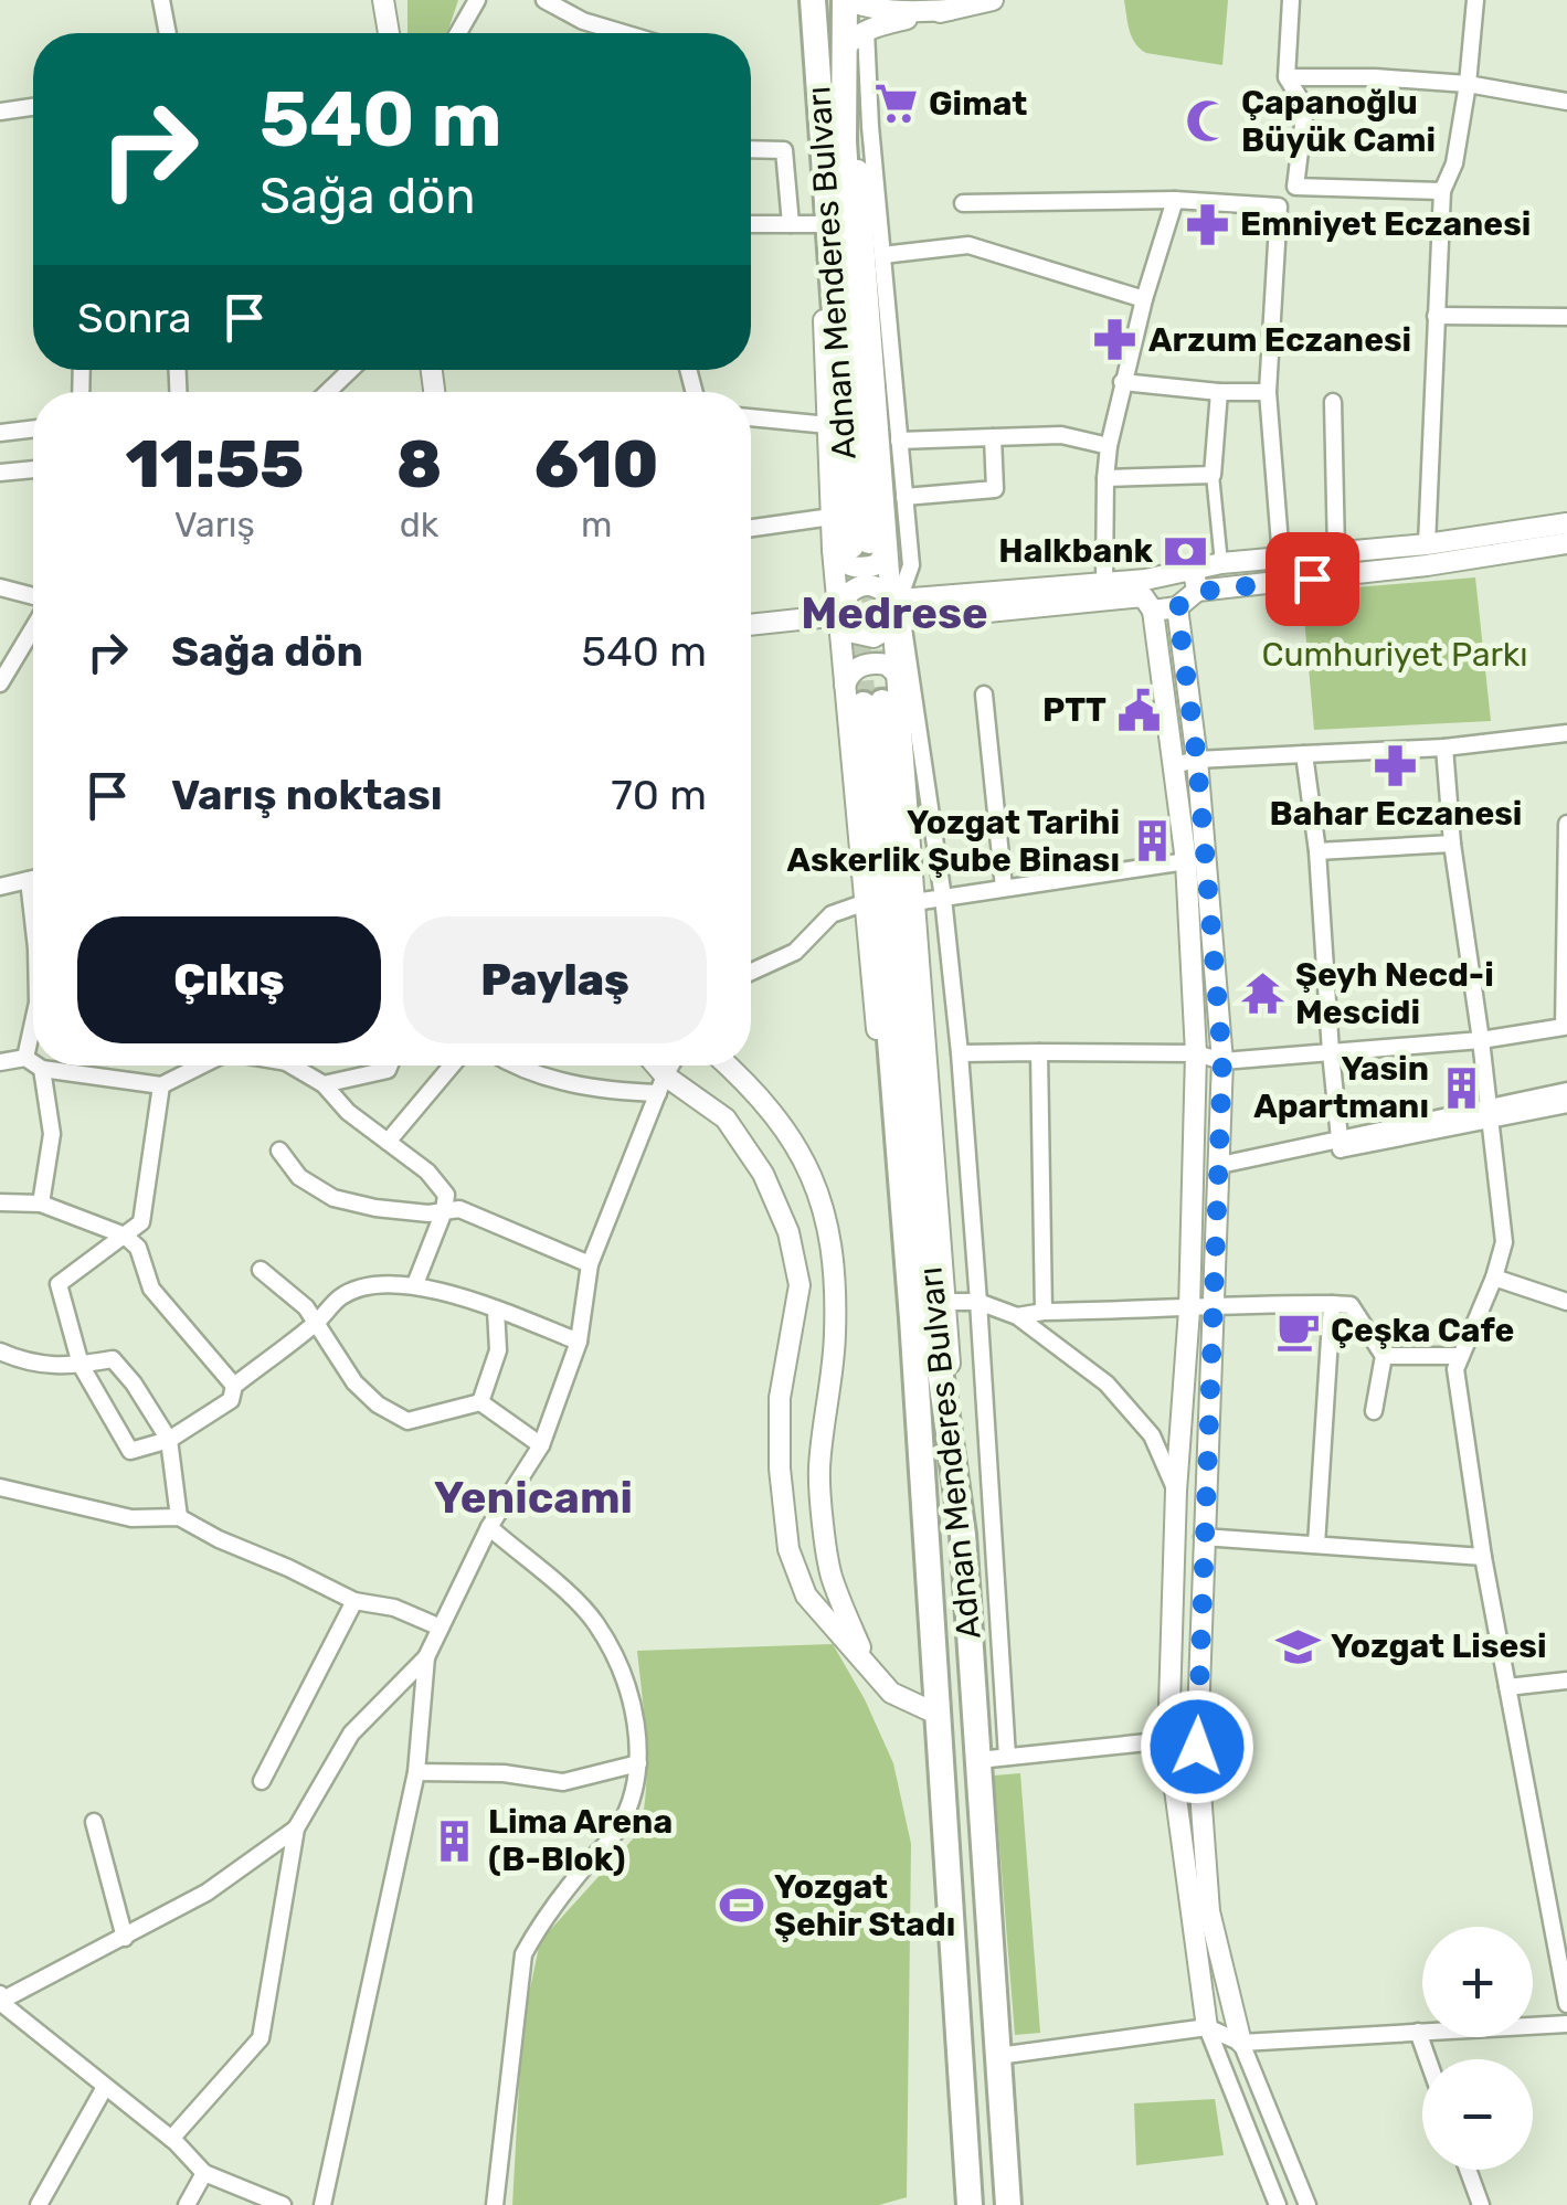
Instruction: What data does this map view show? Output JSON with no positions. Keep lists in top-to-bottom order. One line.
{"streets":{"highway":["Adnan Menderes Bulvarı"]},"districts":["Medrese","Yenicami"],"parks":["Cumhuriyet Parkı"],"places":{"supermarket":["Gimat"],"mosque":["Çapanoğlu Büyük Cami"],"pharmacy":["Emniyet Eczanesi","Arzum Eczanesi","Bahar Eczanesi"],"bank":["Halkbank"],"public building":["PTT"],"building":["Yozgat Tarihi Askerlik Şube Binası","Yasin Apartmanı","Lima Arena (B-Blok)"],"temple":["Şeyh Necd-i Mescidi"],"cafe":["Çeşka Cafe"],"school or university":["Yozgat Lisesi"],"sports":["Yozgat Şehir Stadı"]},"page":{"turn":["540 m","Sağa dön"],"then":"Sonra","eta":["11:55","Varış","8","dk","610","m"],"list":[{"name":"Sağa dön","value":"540 m"},{"name":"Varış noktası","value":"70 m"}],"buttons":["Çıkış","Paylaş"],"map_buttons":["+","−"]}}
